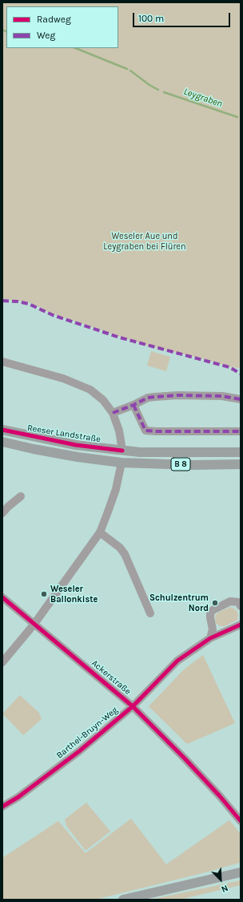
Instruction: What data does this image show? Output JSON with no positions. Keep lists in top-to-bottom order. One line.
{"streets":{"main road":["Reeser Landstraße","B 8"],"street":["Ackerstraße","Barthel-Bruyn-Weg"]},"crossings":[["Ackerstraße","Barthel-Bruyn-Weg"]],"water":["Leygraben"],"parks":["Weseler Aue und Leygraben bei Flüren"],"places":["Weseler Ballonkiste","Schulzentrum Nord"],"legend":["Radweg","Weg"],"scale_bar":"100 m","north":"bottom right"}
